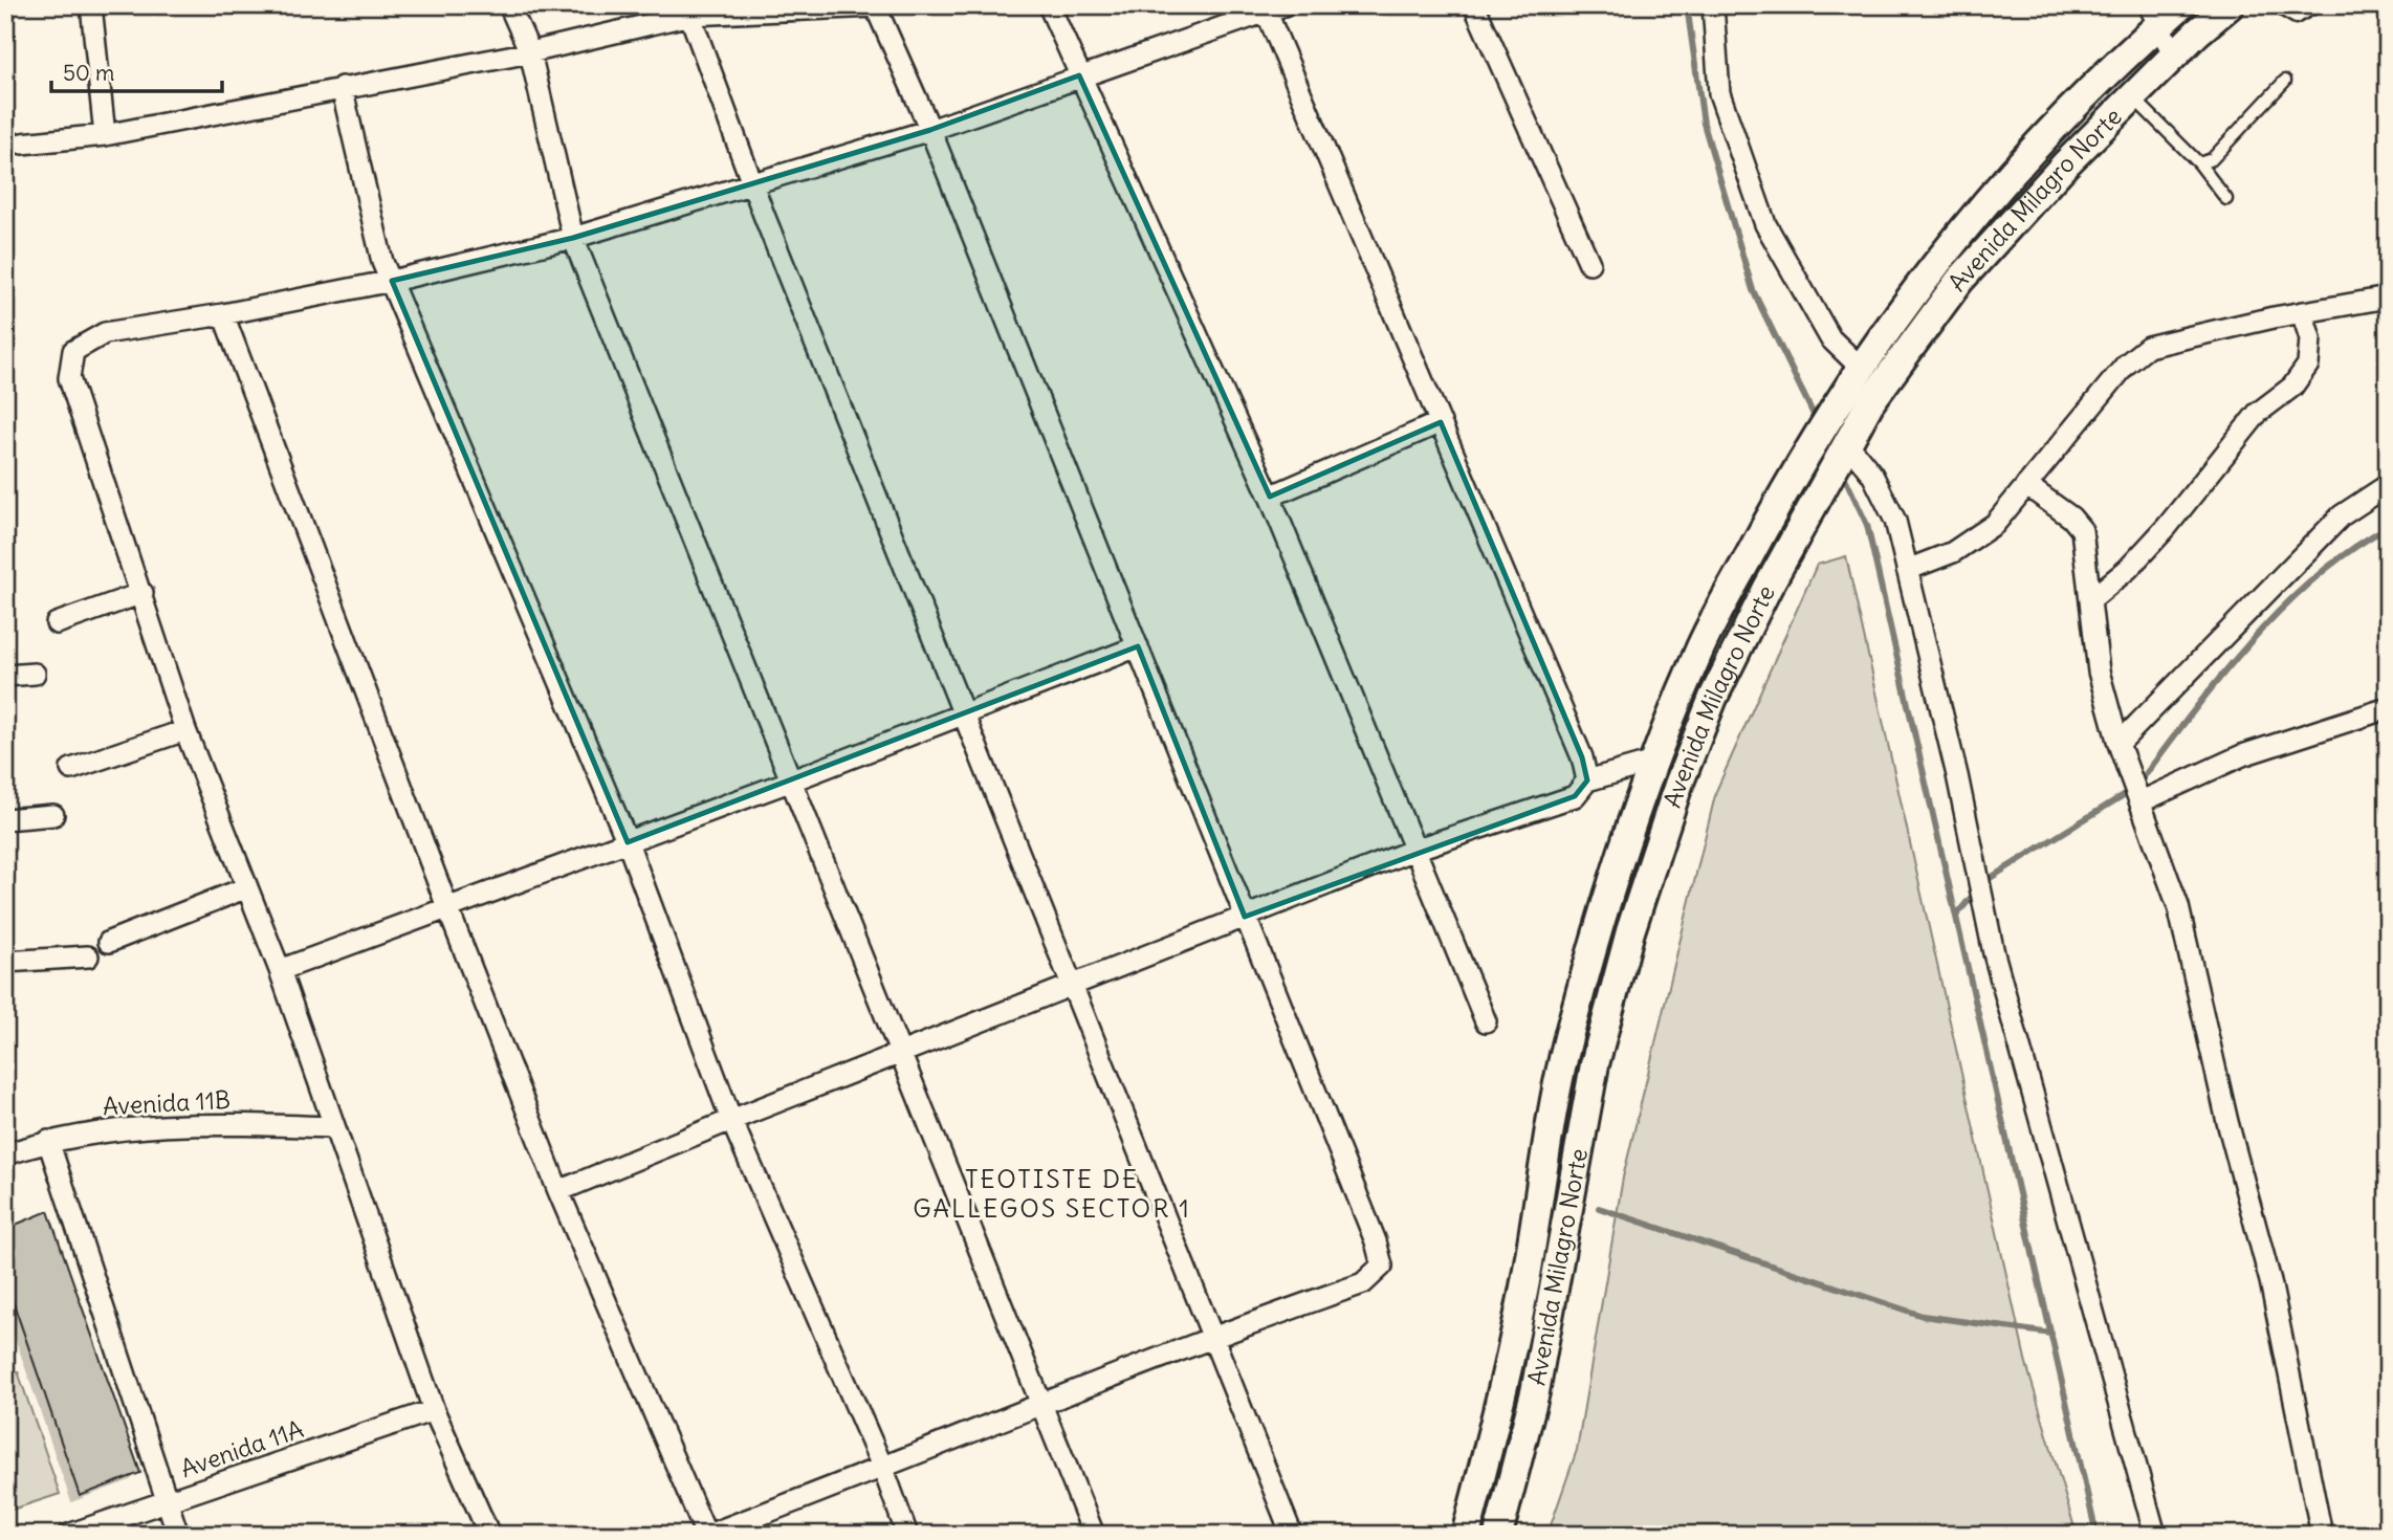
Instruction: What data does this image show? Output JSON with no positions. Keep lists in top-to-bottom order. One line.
{"streets":{"main road":["Avenida Milagro Norte"],"street":["Avenida 11B","Avenida 11A"]},"districts":["TEOTISTE DE GALLEGOS SECTOR 1"],"scale_bar":"50 m"}
